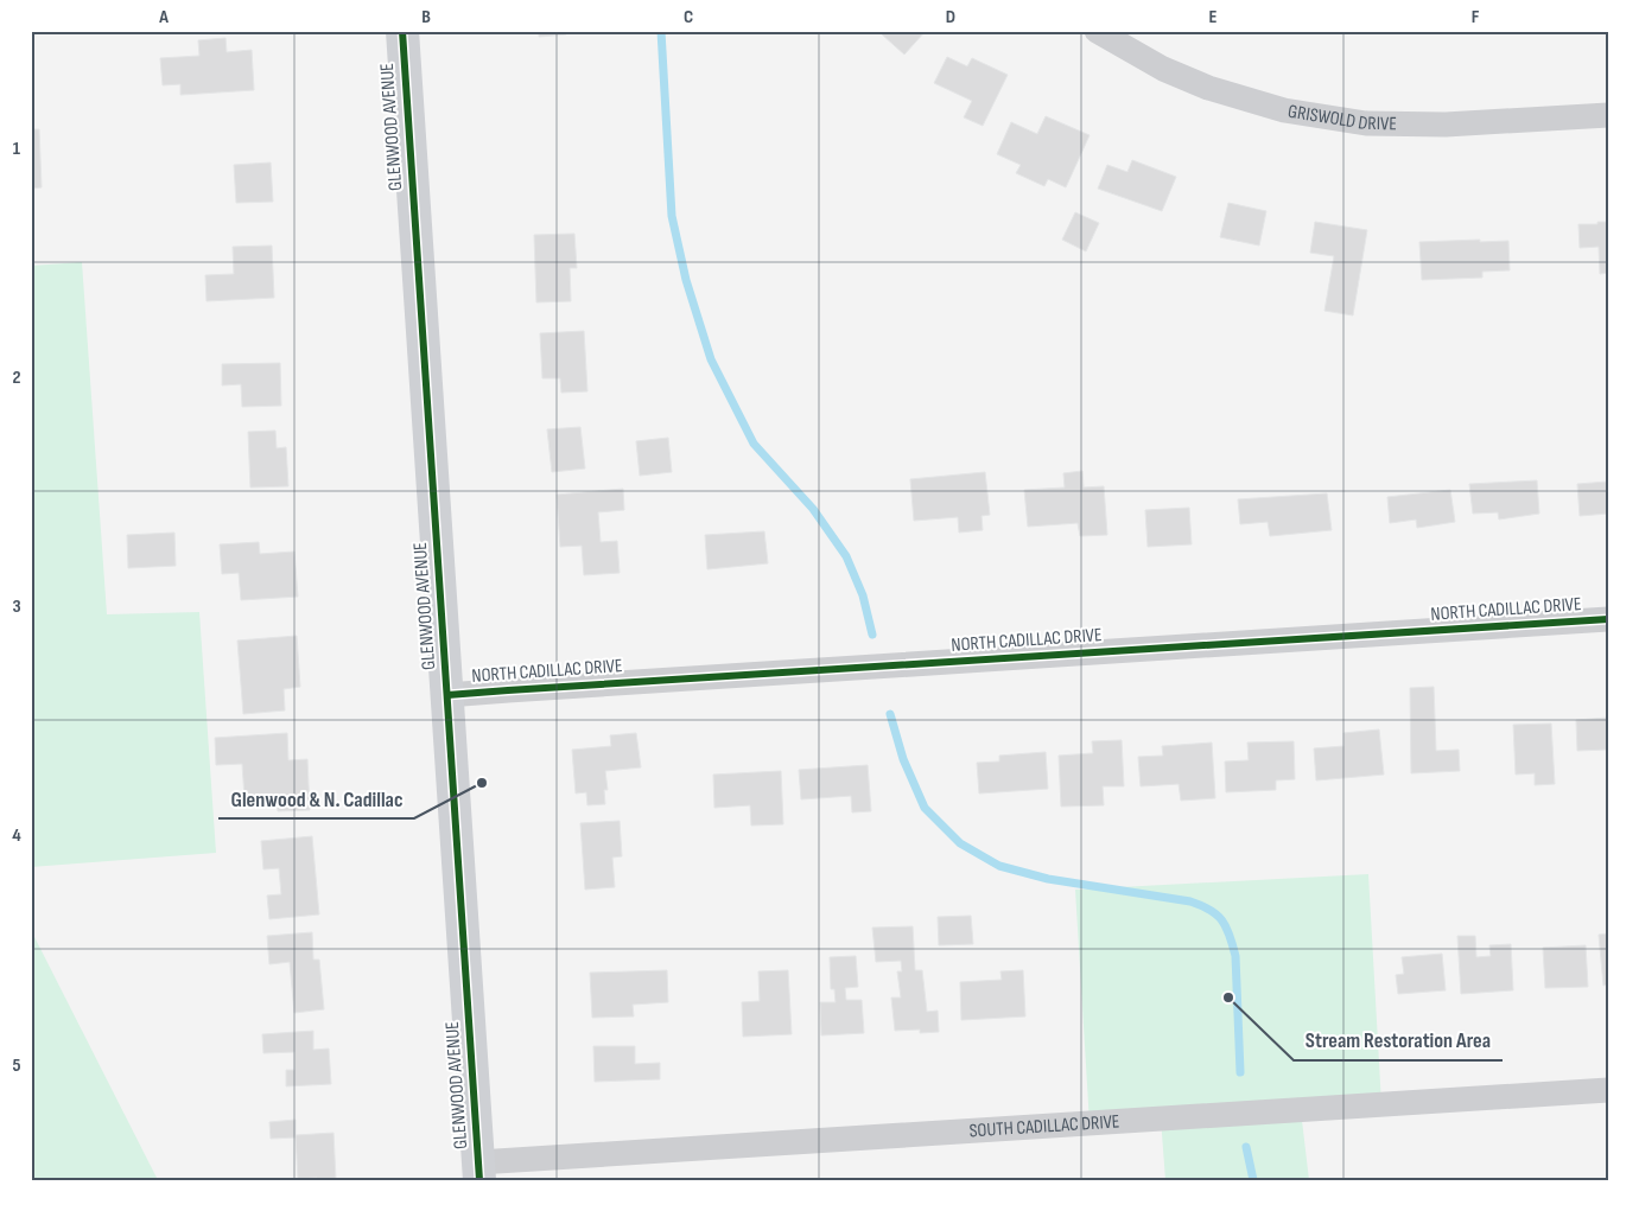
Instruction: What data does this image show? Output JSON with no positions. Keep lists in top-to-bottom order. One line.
{"streets":{"street":["GRISWOLD DRIVE","GLENWOOD AVENUE","NORTH CADILLAC DRIVE","SOUTH CADILLAC DRIVE"]},"crossings":[["GLENWOOD AVENUE","NORTH CADILLAC DRIVE"],["GLENWOOD AVENUE","SOUTH CADILLAC DRIVE"]],"places":["Glenwood & N. Cadillac","Stream Restoration Area"],"grid":{"columns":["A","B","C","D","E","F"],"rows":["1","2","3","4","5"]}}
